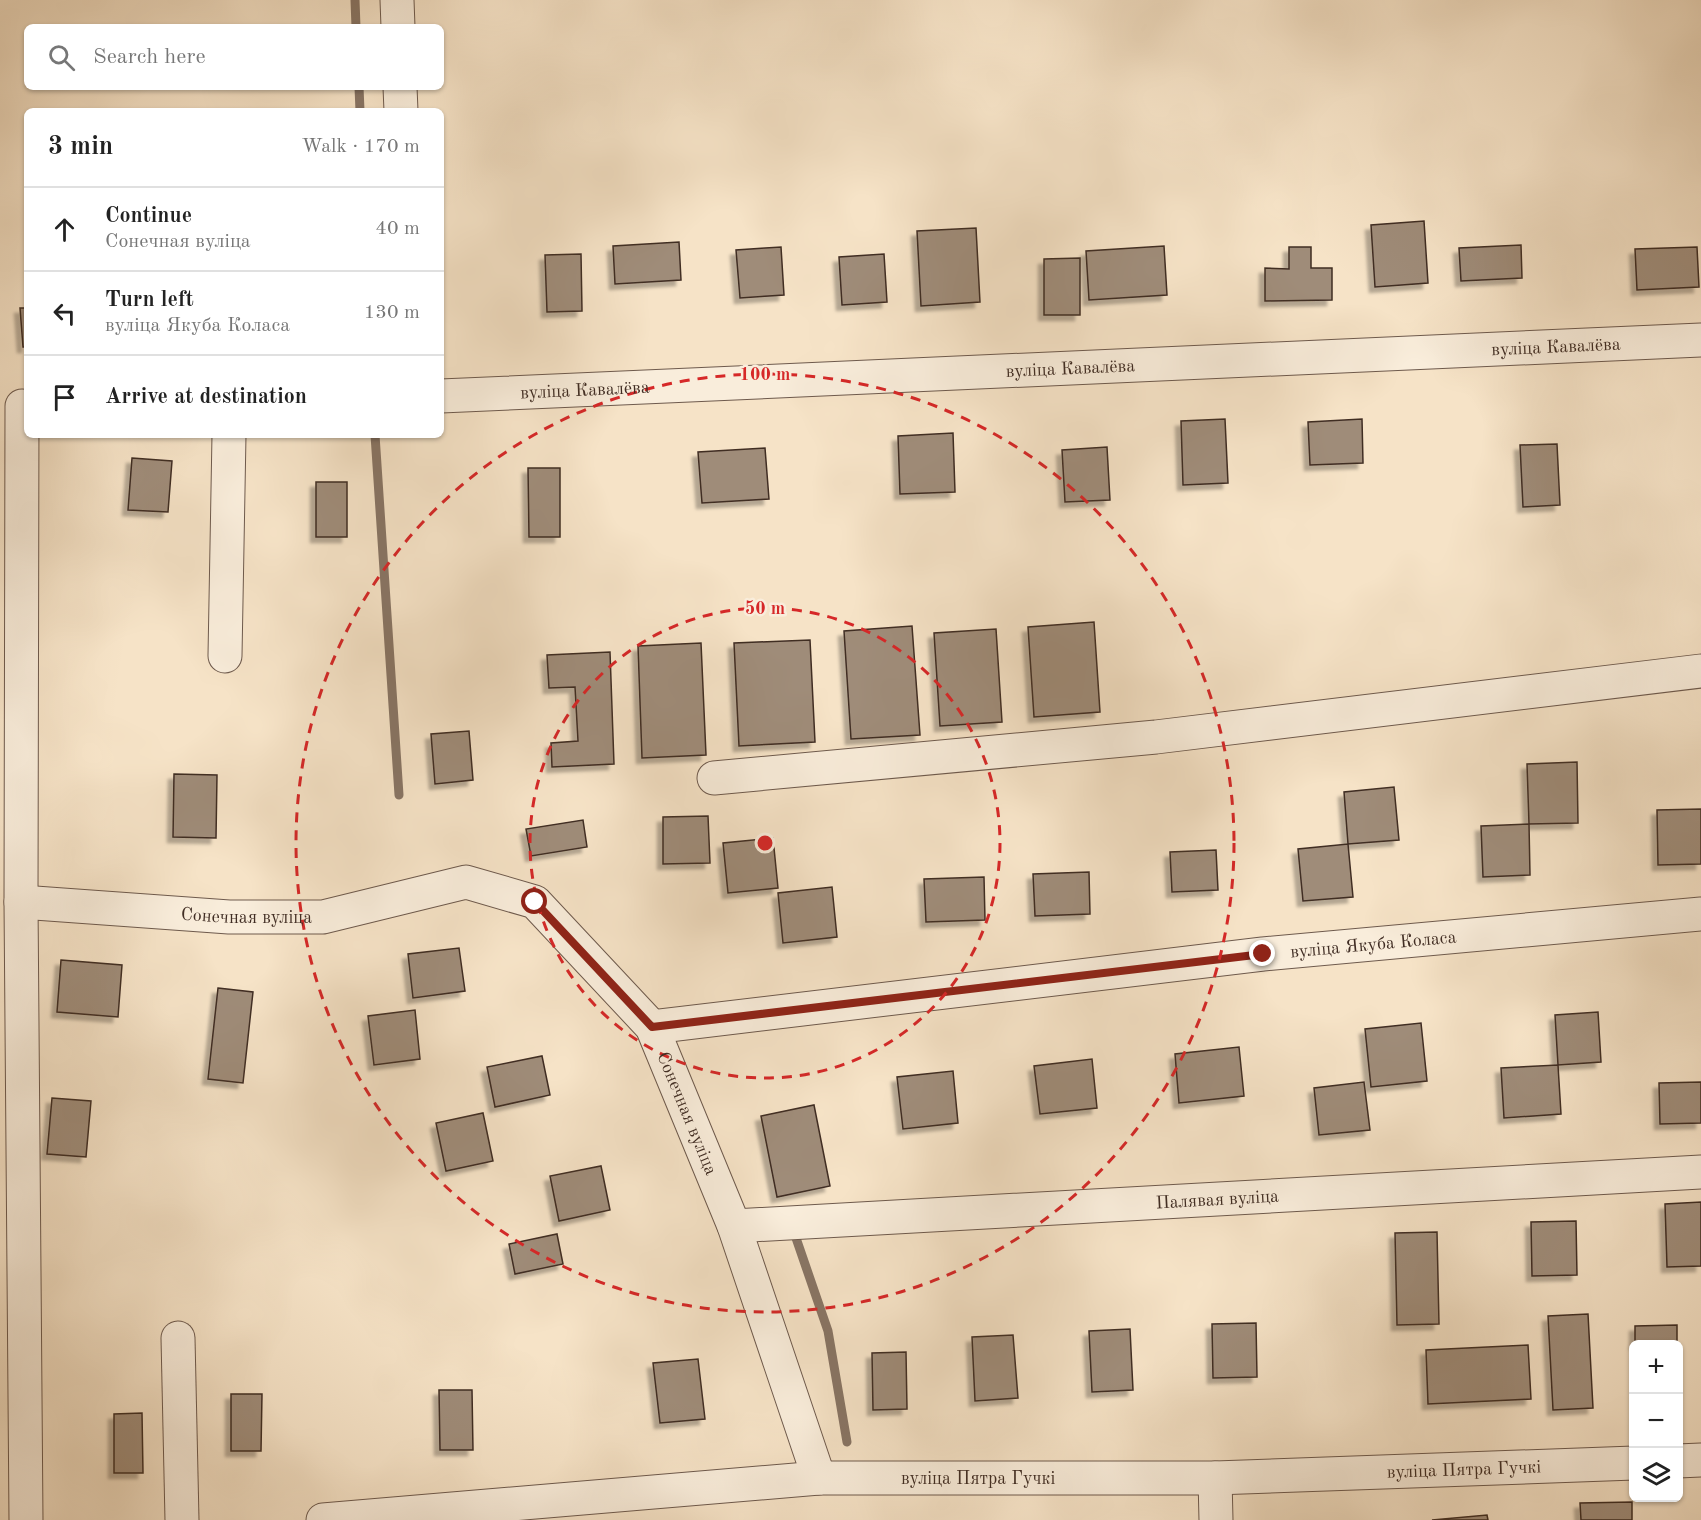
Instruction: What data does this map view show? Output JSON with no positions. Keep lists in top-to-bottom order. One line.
{"streets":{"street":["вуліца Кавалёва","Сонечная вуліца","вуліца Якуба Коласа","Палявая вуліца","вуліца Пятра Гучкі"]},"crossings":[["Сонечная вуліца","вуліца Якуба Коласа"],["Сонечная вуліца","Палявая вуліца"],["Сонечная вуліца","вуліца Пятра Гучкі"]],"page":{"search":"Search here","heading":["3 min","Walk · 170 m"],"list":[["Continue","Сонечная вуліца","40 m"],["Turn left","вуліца Якуба Коласа","130 m"],"Arrive at destination"],"map_buttons":["+","−"]},"rings":["100 m","50 m"]}
